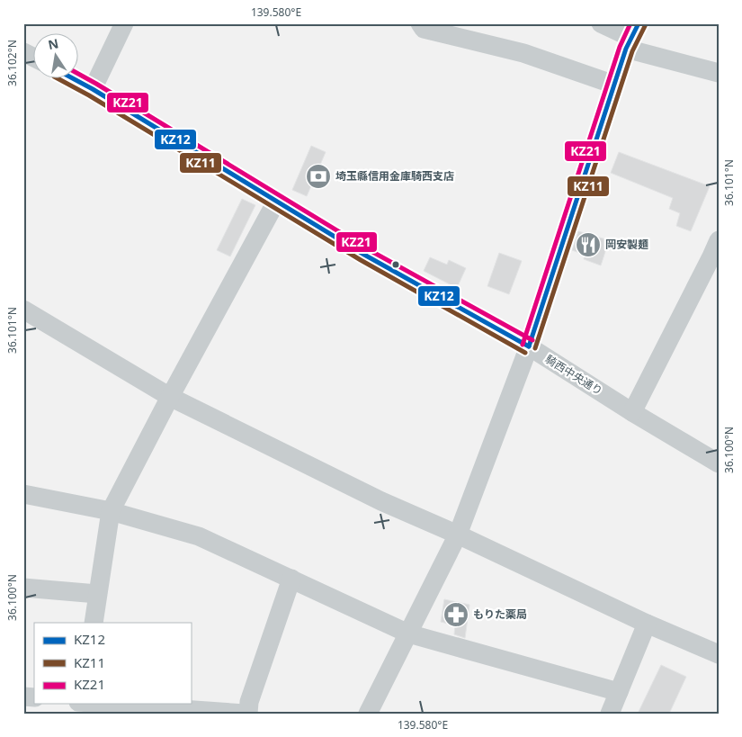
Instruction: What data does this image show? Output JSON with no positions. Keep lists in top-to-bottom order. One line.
{"streets":{"street":["騎西中央通り"]},"places":{"bank":["埼玉縣信用金庫騎西支店"],"restaurant":["岡安製麺"],"pharmacy":["もりた薬局"]},"lines":["transit line KZ12","transit line KZ21","transit line KZ11"],"legend":["KZ12","KZ11","KZ21"],"north":"top","coordinates":["139.580°E","36.102°N","36.101°N","36.100°N"]}
